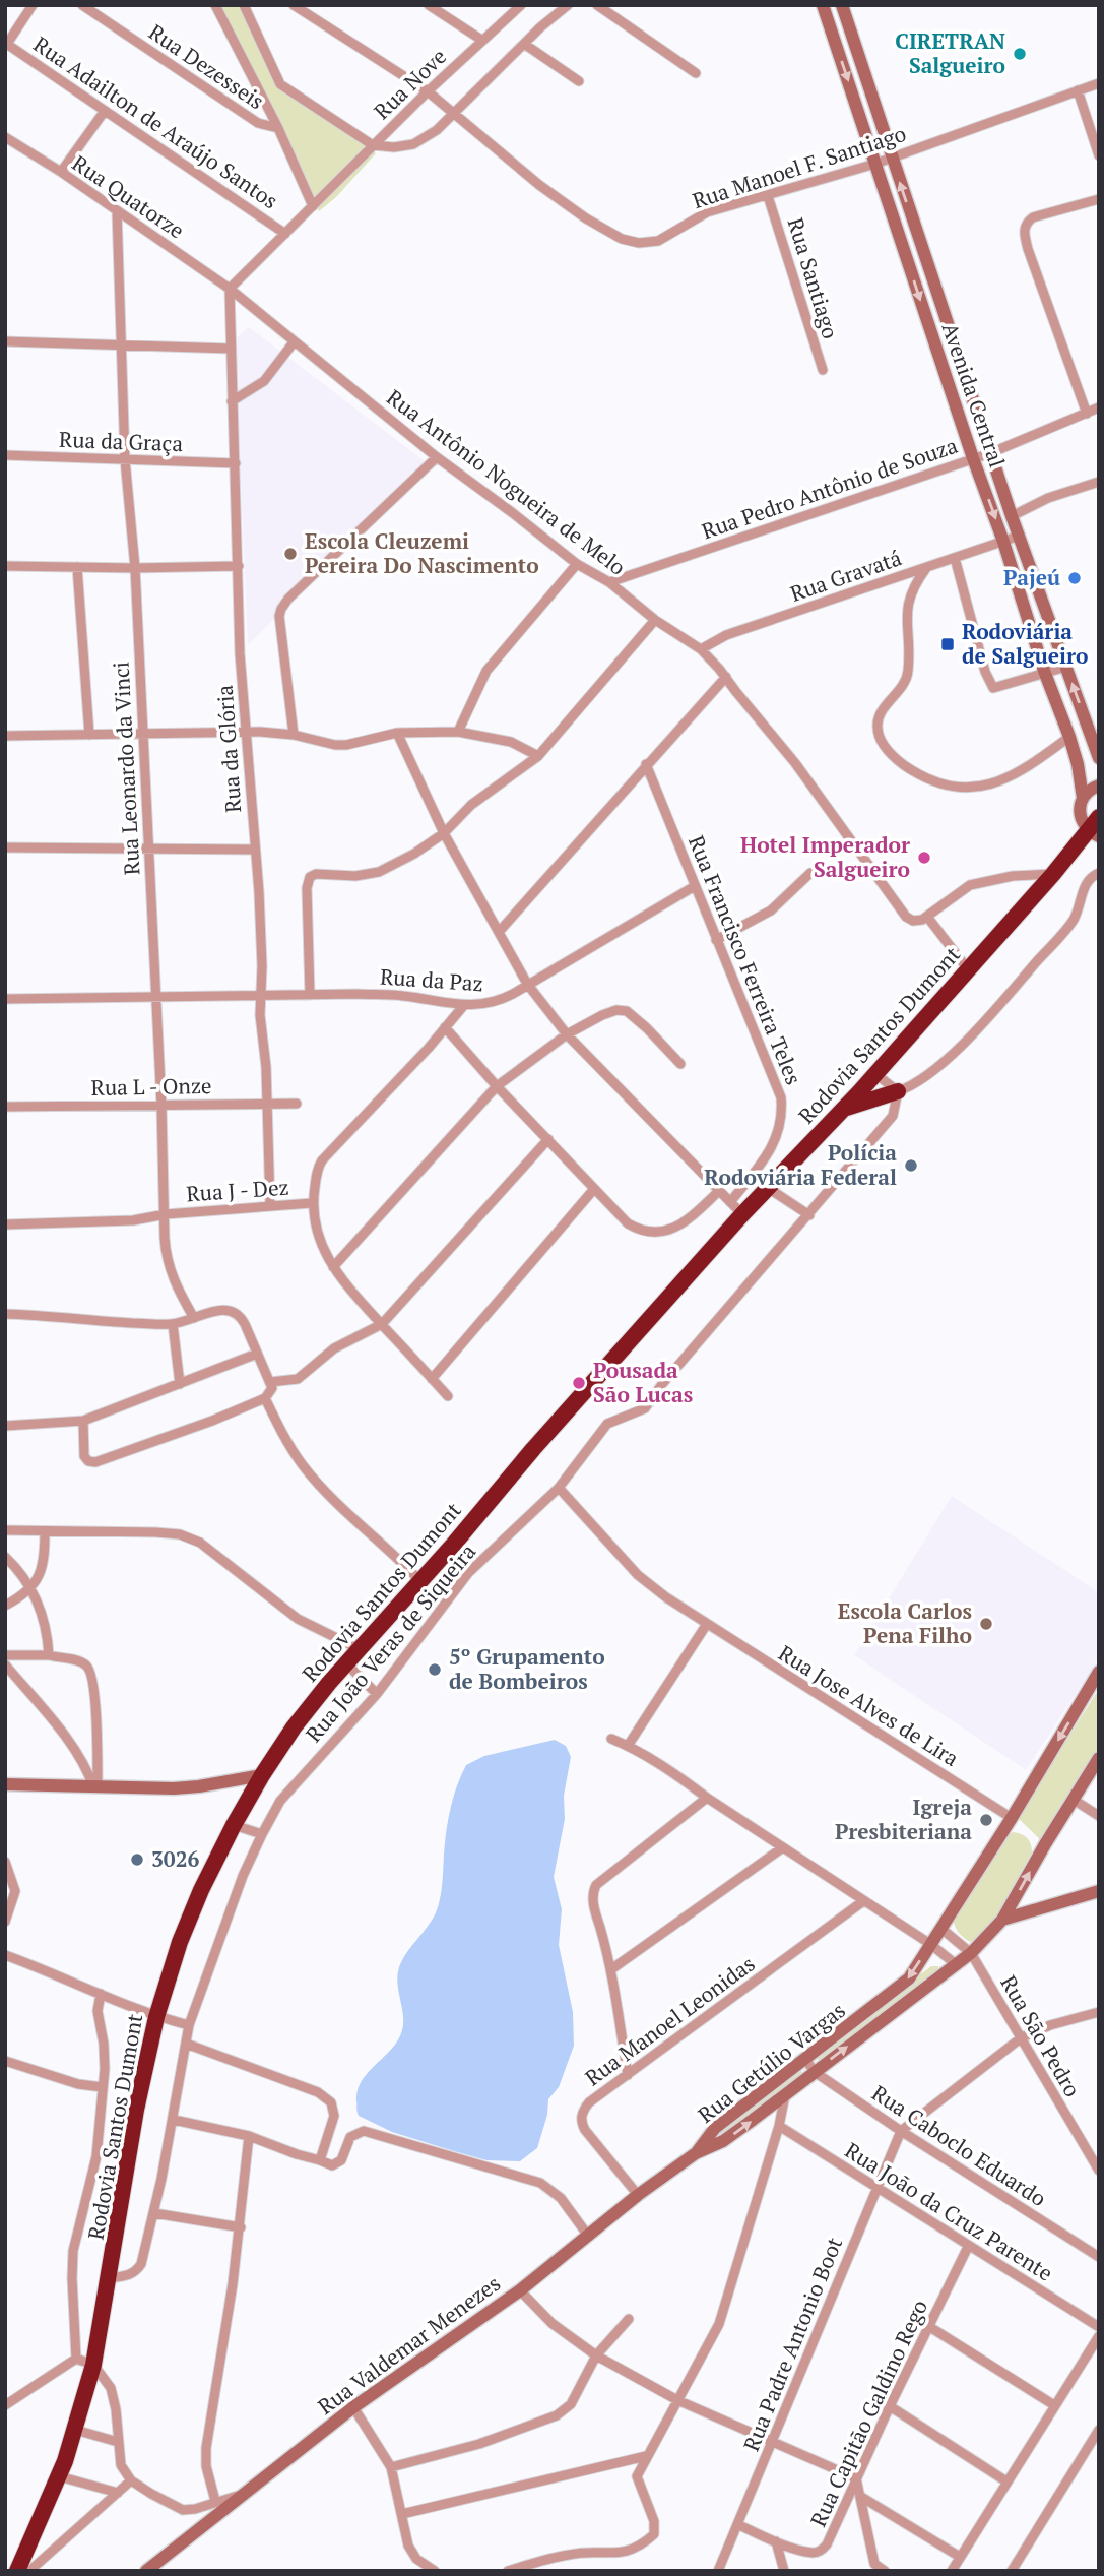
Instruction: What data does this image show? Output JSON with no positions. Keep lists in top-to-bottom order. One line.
{"streets":{"highway":["Rodovia Santos Dumont"],"main road":["Avenida Central","Rua Getúlio Vargas","Rua Valdemar Menezes"],"street":["Rua Dezesseis","Rua Nove","Rua Adailton de Araújo Santos","Rua Manoel F. Santiago","Rua Quatorze","Rua Santiago","Rua da Graça","Rua Antônio Nogueira de Melo","Rua Pedro Antônio de Souza","Rua Gravatá","Rua da Glória","Rua Leonardo da Vinci","Rua Francisco Ferreira Teles","Rua da Paz","Rua L - Onze","Rua J - Dez","Rua João Veras de Siqueira","Rua Jose Alves de Lira","Rua Manoel Leonidas","Rua São Pedro","Rua Caboclo Eduardo","Rua João da Cruz Parente","Rua Padre Antonio Boot","Rua Capitão Galdino Rego"]},"crossings":[["Rua Nove","Rua Adailton de Araújo Santos"],["Rua Nove","Rua Manoel F. Santiago"],["Rua Nove","Rua Quatorze"],["Rua Nove","Rua Antônio Nogueira de Melo"],["Rua Nove","Rua da Glória"],["Rua Manoel F. Santiago","Rua Santiago"],["Rua Manoel F. Santiago","Avenida Central"],["Rua Quatorze","Rua Antônio Nogueira de Melo"],["Rua Quatorze","Rua da Glória"],["Rua Quatorze","Rua Leonardo da Vinci"],["Avenida Central","Rua Pedro Antônio de Souza"],["Avenida Central","Rua Gravatá"],["Avenida Central","Rodovia Santos Dumont"],["Rua da Graça","Rua da Glória"],["Rua da Graça","Rua Leonardo da Vinci"],["Rua Antônio Nogueira de Melo","Rua Pedro Antônio de Souza"],["Rua Antônio Nogueira de Melo","Rua Gravatá"],["Rua Antônio Nogueira de Melo","Rua da Glória"],["Rua da Glória","Rua da Paz"],["Rua da Glória","Rua L - Onze"],["Rua da Glória","Rua J - Dez"],["Rua Leonardo da Vinci","Rua da Paz"],["Rua Leonardo da Vinci","Rua L - Onze"],["Rua Leonardo da Vinci","Rua J - Dez"],["Rua Francisco Ferreira Teles","Rua da Paz"],["Rua Francisco Ferreira Teles","Rodovia Santos Dumont"],["Rodovia Santos Dumont","Rua João Veras de Siqueira"],["Rua João Veras de Siqueira","Rua Jose Alves de Lira"],["Rua Jose Alves de Lira","Rua Getúlio Vargas"],["Rua Manoel Leonidas","Rua Valdemar Menezes"],["Rua São Pedro","Rua Getúlio Vargas"],["Rua Getúlio Vargas","Rua Caboclo Eduardo"],["Rua Getúlio Vargas","Rua Valdemar Menezes"],["Rua Caboclo Eduardo","Rua Padre Antonio Boot"],["Rua João da Cruz Parente","Rua Padre Antonio Boot"],["Rua João da Cruz Parente","Rua Capitão Galdino Rego"],["Rua Padre Antonio Boot","Rua Capitão Galdino Rego"]],"places":{"other":["CIRETRAN Salgueiro","Escola Cleuzemi Pereira Do Nascimento","Pajeú","Hotel Imperador Salgueiro","Polícia Rodoviária Federal","Pousada São Lucas","Escola Carlos Pena Filho","5º Grupamento de Bombeiros","Igreja Presbiteriana","3026"],"transit":["Rodoviária de Salgueiro"]}}
